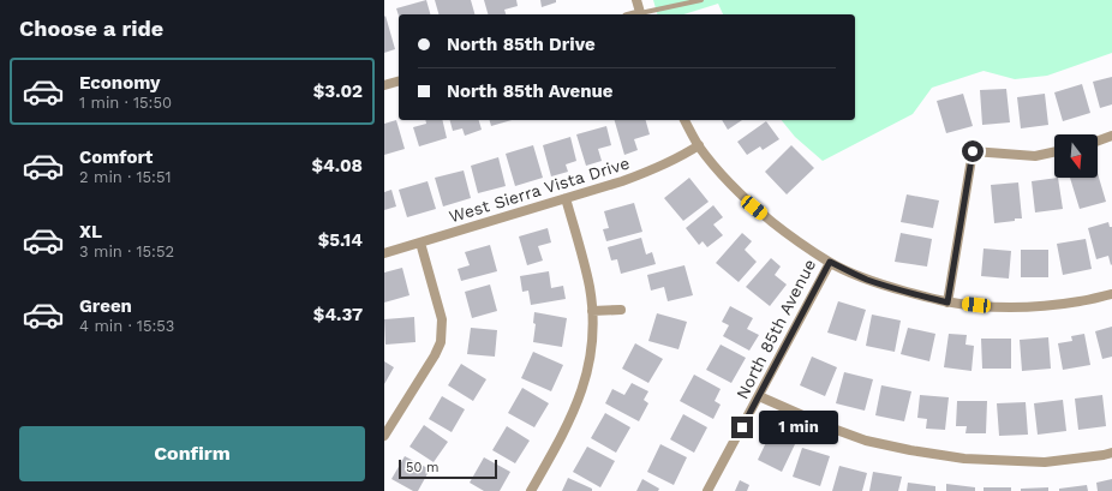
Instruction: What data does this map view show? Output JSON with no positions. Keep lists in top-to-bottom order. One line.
{"streets":{"street":["West Sierra Vista Drive","North 85th Avenue"]},"crossings":[["West Sierra Vista Drive","North 85th Avenue"]],"scale_bar":"50 m","north":"bottom","page":{"heading":"Choose a ride","banner":["North 85th Drive","North 85th Avenue"],"list":[{"name":"Economy","note":"1 min · 15:50","value":"$3.02"},{"name":"Comfort","note":"2 min · 15:51","value":"$4.08"},{"name":"XL","note":"3 min · 15:52","value":"$5.14"},{"name":"Green","note":"4 min · 15:53","value":"$4.37"}],"bubble":"1 min","buttons":"Confirm","scale":"50 m"}}
